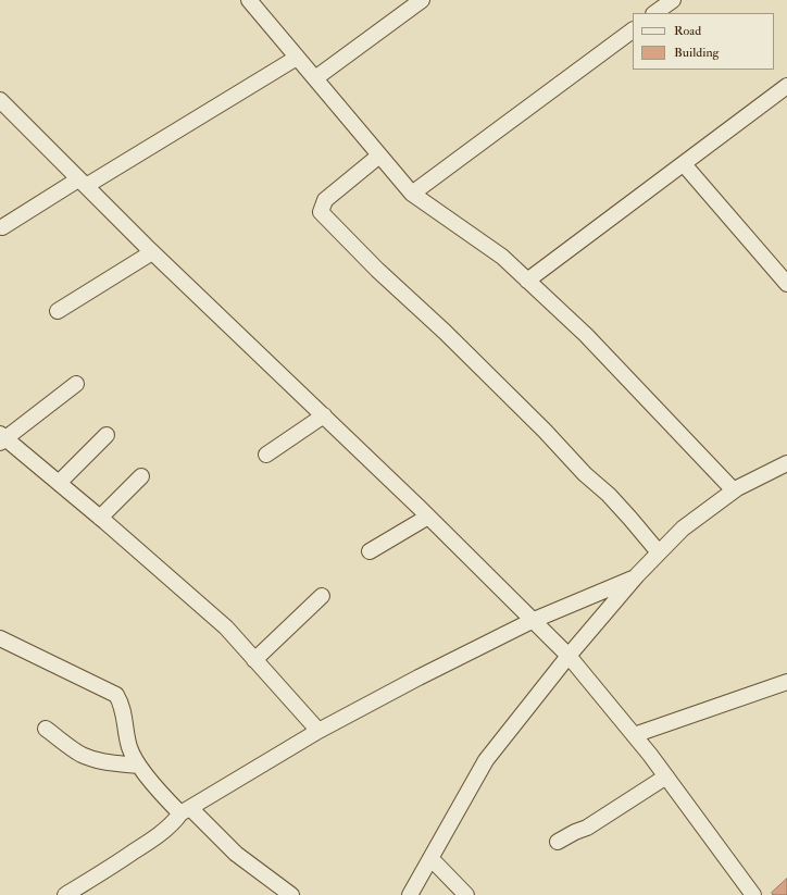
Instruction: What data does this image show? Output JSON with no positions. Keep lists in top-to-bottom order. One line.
{"legend":["Road","Building"]}
